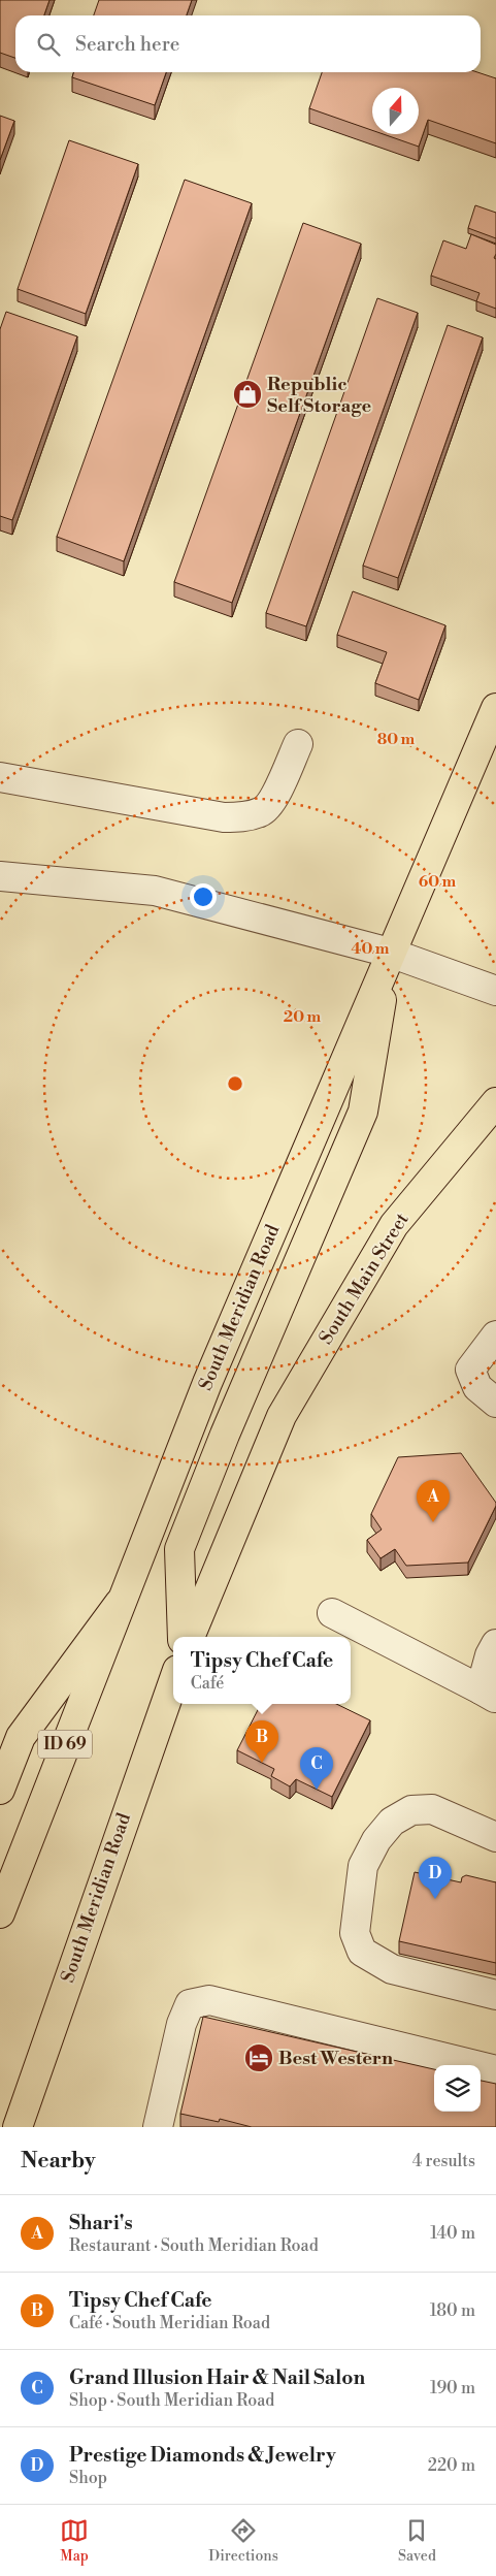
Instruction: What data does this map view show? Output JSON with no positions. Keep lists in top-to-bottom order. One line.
{"streets":{"main road":["South Main Street","South Meridian Road","ID 69"]},"places":{"shop":["Republic Self Storage"],"hotel":["Best Western"]},"north":"top","page":{"search":"Search here","pins":["A","B","C","D"],"popup":["Tipsy Chef Cafe","Café"],"heading":["Nearby","4 results"],"list":[{"mark":"A","name":"Shari's","note":"Restaurant · South Meridian Road","value":"140 m"},{"mark":"B","name":"Tipsy Chef Cafe","note":"Café · South Meridian Road","value":"180 m"},{"mark":"C","name":"Grand Illusion Hair & Nail Salon","note":"Shop · South Meridian Road","value":"190 m"},{"mark":"D","name":"Prestige Diamonds & Jewelry","note":"Shop","value":"220 m"}],"nav":["Map","Directions","Saved"]},"rings":["80 m","60 m","40 m","20 m"]}
